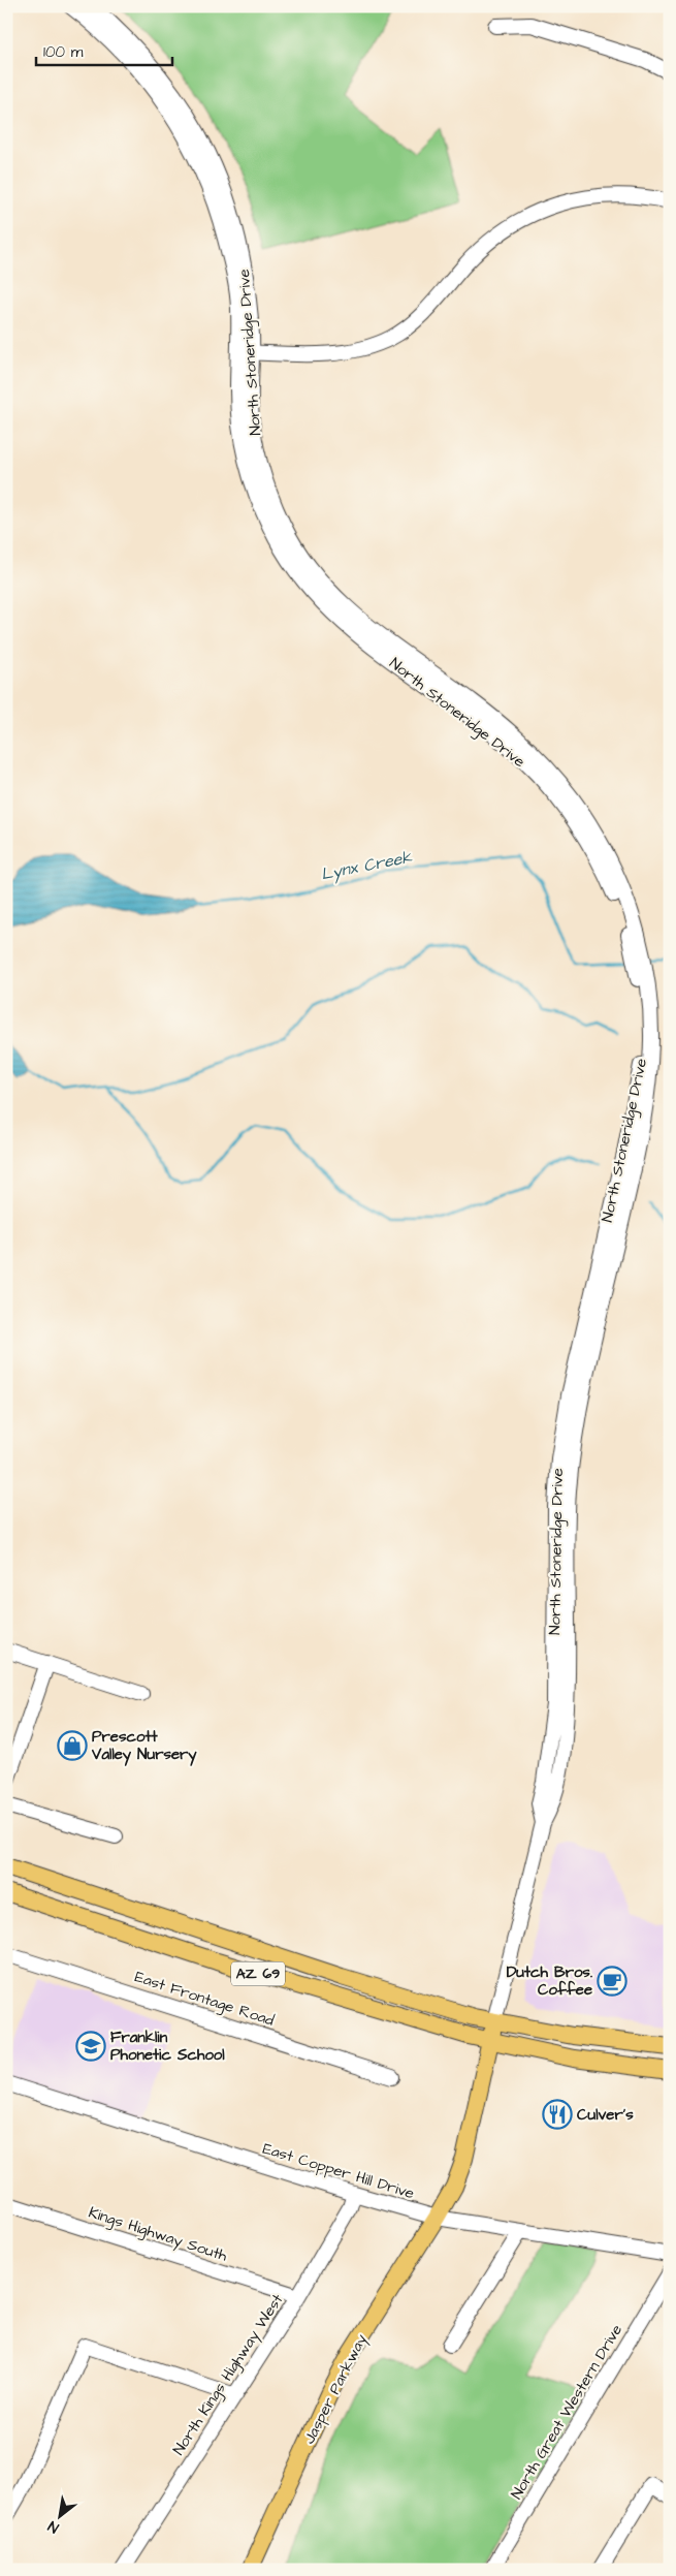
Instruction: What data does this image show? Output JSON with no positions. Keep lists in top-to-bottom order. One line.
{"streets":{"main road":["North Stoneridge Drive","AZ 69","Jasper Parkway"],"street":["East Frontage Road","East Copper Hill Drive","Kings Highway South","North Kings Highway West","North Great Western Drive"]},"crossings":[["North Stoneridge Drive","AZ 69"],["North Stoneridge Drive","East Copper Hill Drive"],["North Stoneridge Drive","Jasper Parkway"],["East Copper Hill Drive","North Kings Highway West"],["East Copper Hill Drive","Jasper Parkway"],["Kings Highway South","North Kings Highway West"]],"water":["Lynx Creek"],"places":{"shop":["Prescott Valley Nursery"],"cafe":["Dutch Bros. Coffee"],"school or university":["Franklin Phonetic School"],"restaurant":["Culver's"]},"scale_bar":"100 m","north":"bottom left"}
